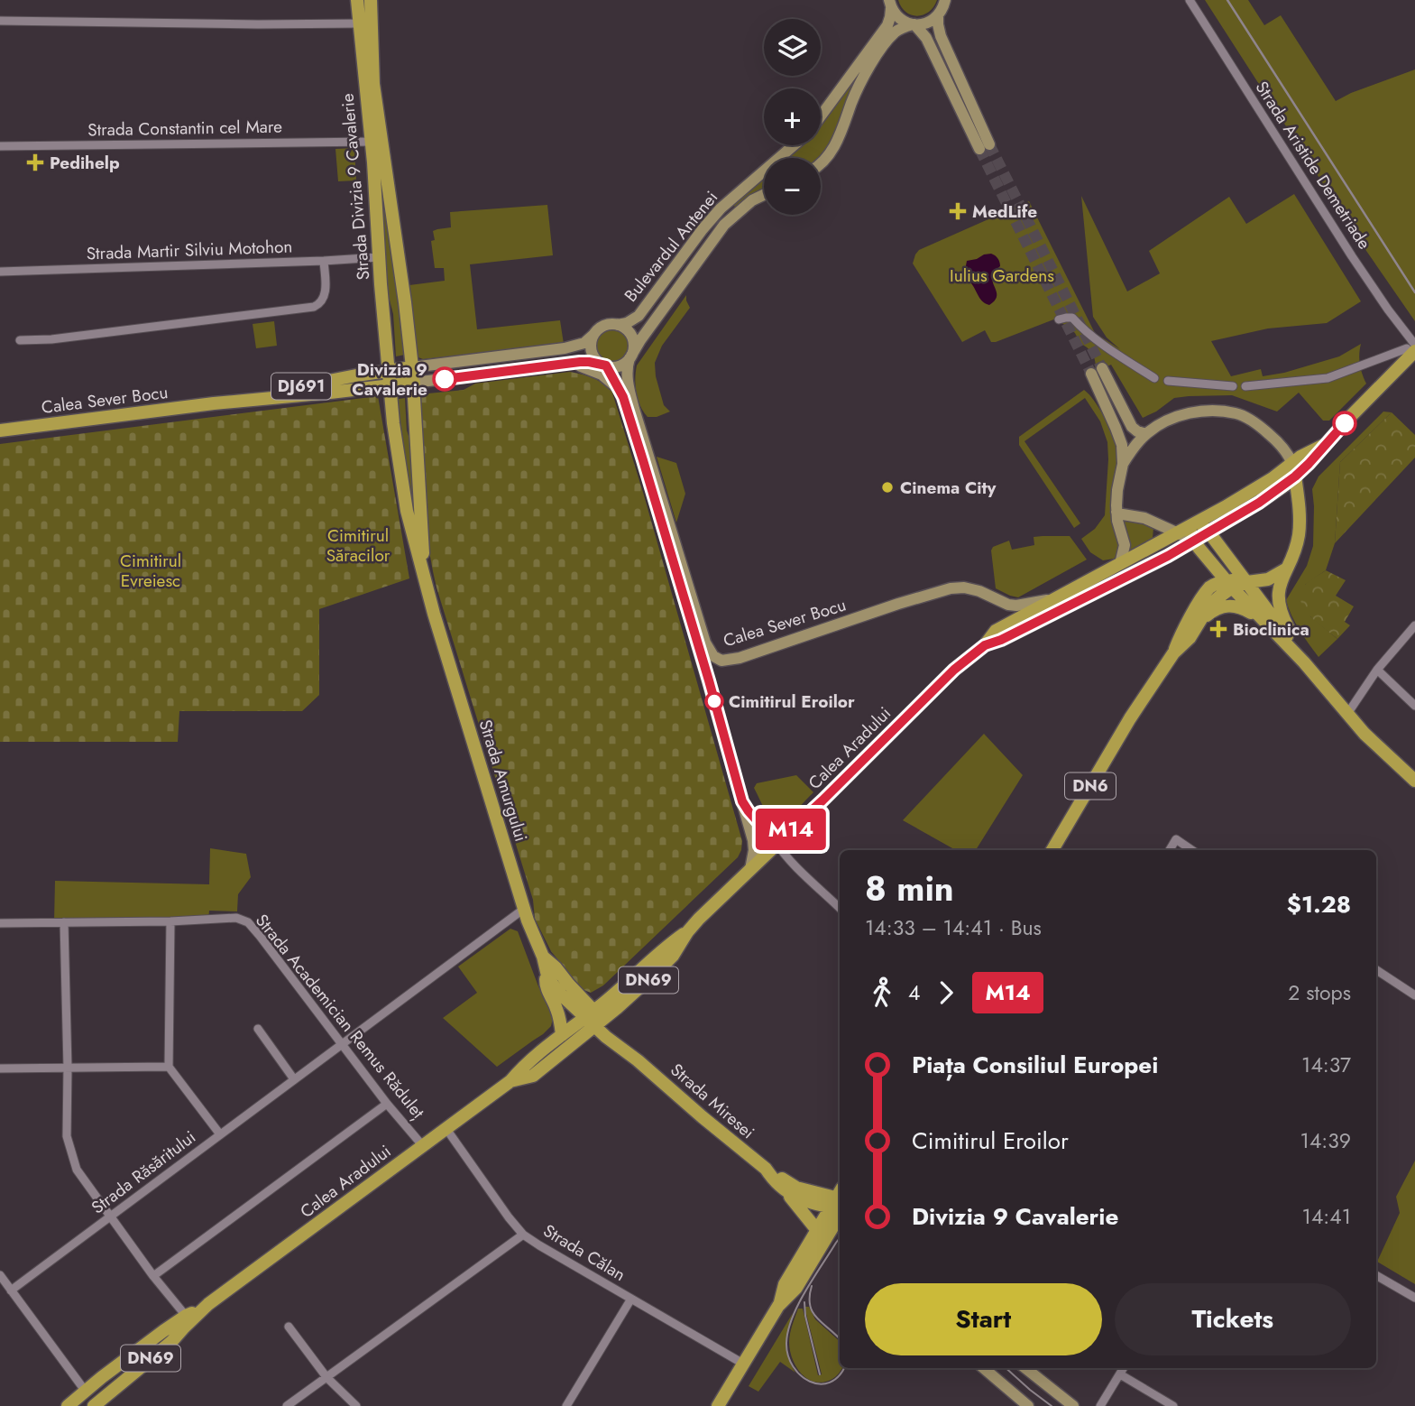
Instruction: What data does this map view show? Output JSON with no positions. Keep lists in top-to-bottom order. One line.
{"streets":{"main road":["Strada Divizia 9 Cavalerie","Bulevardul Antenei","DJ691","Calea Sever Bocu","Calea Aradului","Strada Amurgului","DN6","DN69","Strada Miresei"],"street":["Strada Constantin cel Mare","Strada Aristide Demetriade","Strada Martir Silviu Motohon","Strada Academician Remus Răduleț","Strada Răsăritului","Strada Călan"]},"crossings":[["Strada Constantin cel Mare","Strada Divizia 9 Cavalerie"],["Strada Aristide Demetriade","Calea Aradului"],["Strada Divizia 9 Cavalerie","Strada Martir Silviu Motohon"],["Strada Divizia 9 Cavalerie","Calea Sever Bocu"],["Strada Divizia 9 Cavalerie","Strada Amurgului"],["Bulevardul Antenei","DJ691"],["Bulevardul Antenei","Calea Sever Bocu"],["DJ691","Calea Sever Bocu"],["Calea Sever Bocu","Calea Aradului"],["Calea Sever Bocu","Strada Amurgului"],["Calea Aradului","Strada Amurgului"],["Calea Aradului","Strada Academician Remus Răduleț"],["Calea Aradului","Strada Miresei"],["Calea Aradului","Strada Călan"],["Strada Amurgului","Strada Miresei"],["Strada Amurgului","Strada Răsăritului"],["Strada Academician Remus Răduleț","Strada Răsăritului"]],"parks":["Iulius Gardens","Cimitirul Săracilor","Cimitirul Evreiesc"],"places":{"health":["Pedihelp","MedLife","Bioclinica"],"other":["Divizia 9 Cavalerie","Cinema City","Cimitirul Eroilor"]},"lines":["bus line M14"],"page":{"on_map":"M14","map_buttons":["+","−"],"heading":["8 min","14:33 – 14:41 · Bus","$1.28"],"legs":["4","M14","2 stops"],"list":[{"name":"Piața Consiliul Europei","value":"14:37"},{"name":"Cimitirul Eroilor","value":"14:39"},{"name":"Divizia 9 Cavalerie","value":"14:41"}],"buttons":["Start","Tickets"]}}
